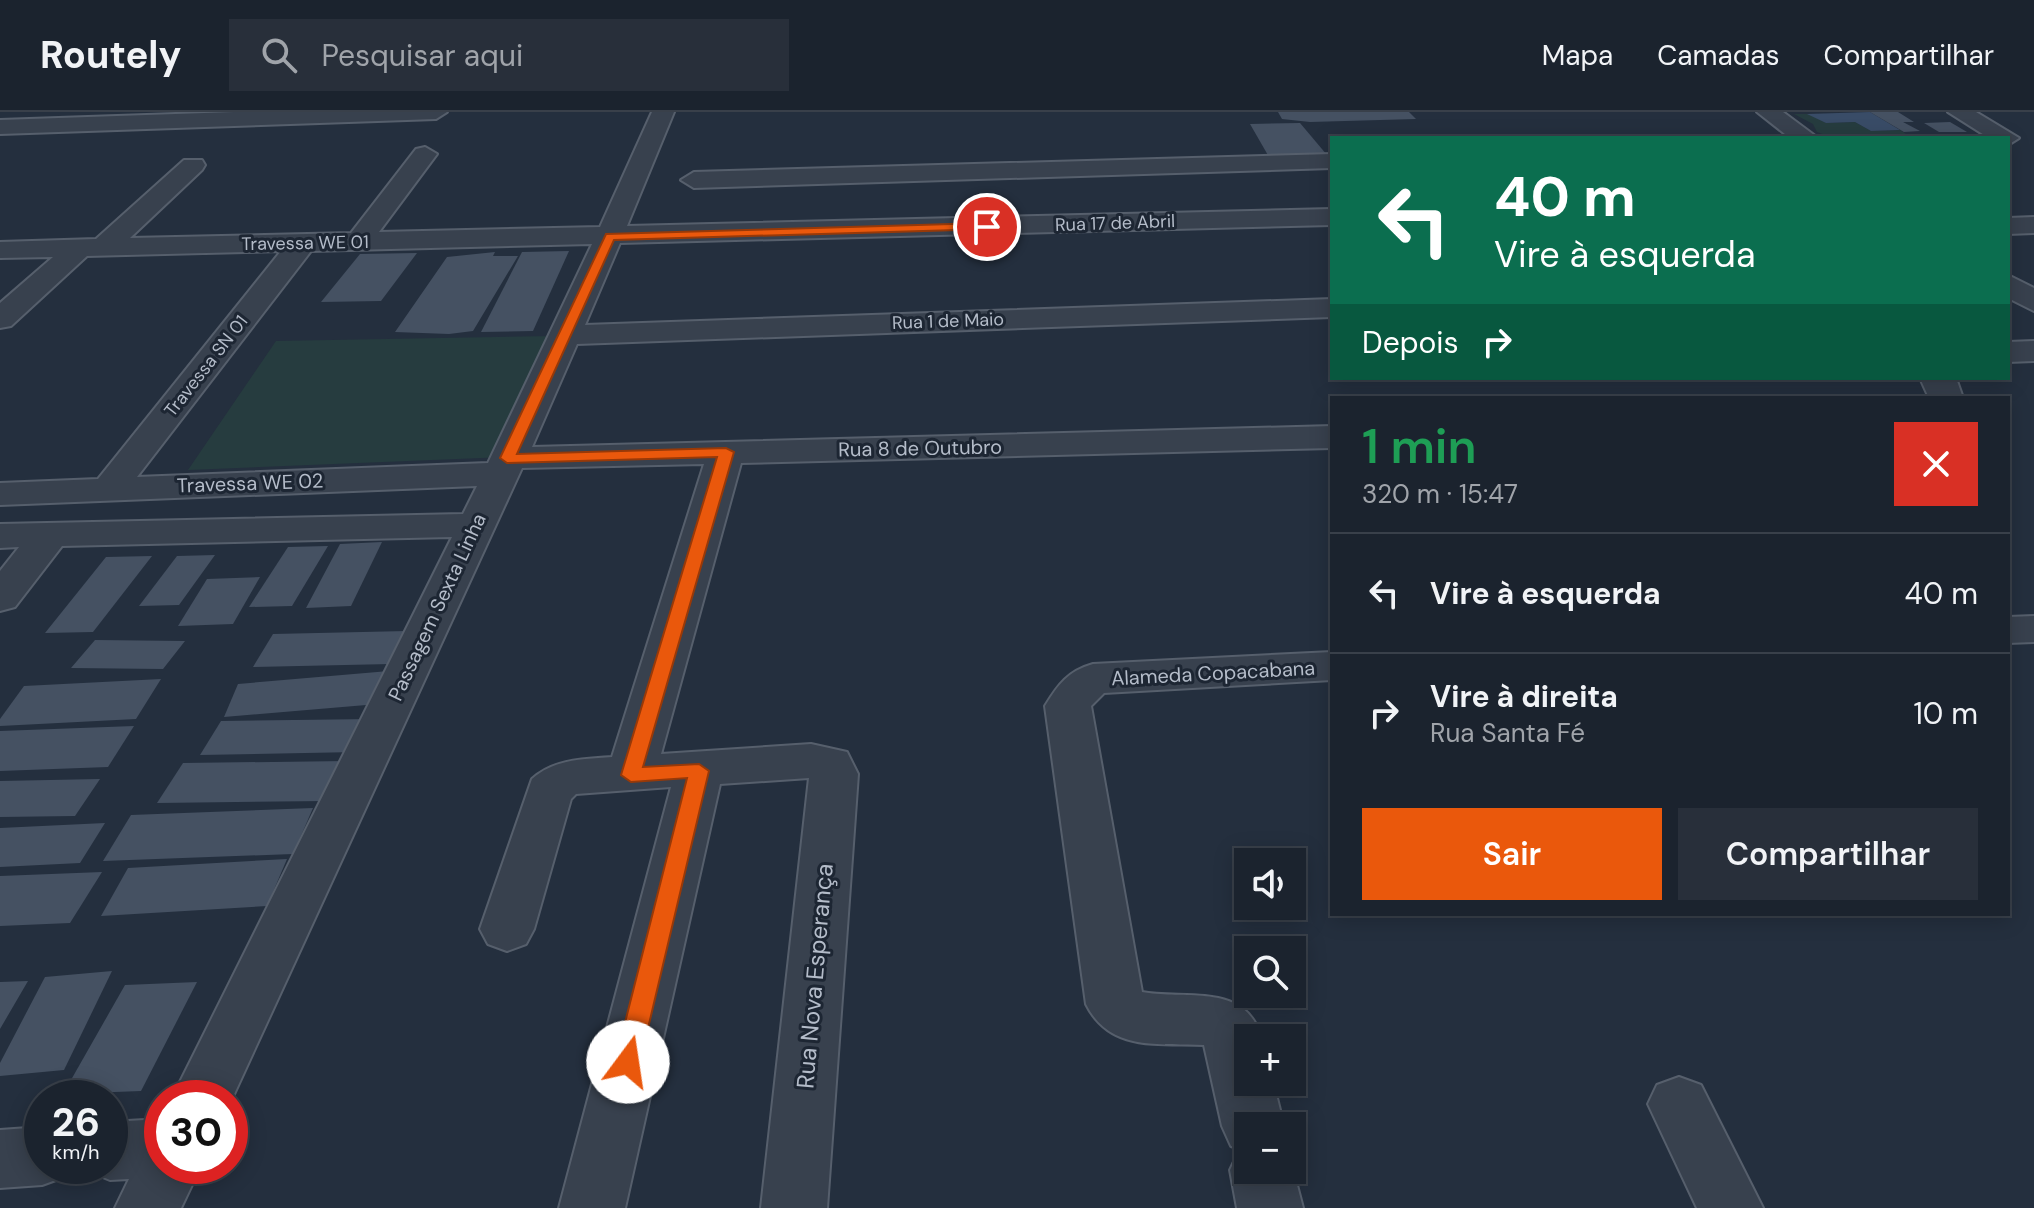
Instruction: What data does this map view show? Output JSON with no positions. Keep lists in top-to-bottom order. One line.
{"streets":{"street":["Rua 17 de Abril","Travessa WE 01","Rua 1 de Maio","Travessa SN 01","Rua 8 de Outubro","Travessa WE 02","Passagem Sexta Linha","Alameda Copacabana","Rua Nova Esperança"]},"crossings":[["Rua 17 de Abril","Travessa WE 01"],["Rua 17 de Abril","Passagem Sexta Linha"],["Travessa WE 01","Travessa SN 01"],["Travessa WE 01","Passagem Sexta Linha"],["Rua 1 de Maio","Passagem Sexta Linha"],["Travessa SN 01","Travessa WE 02"],["Rua 8 de Outubro","Travessa WE 02"],["Rua 8 de Outubro","Passagem Sexta Linha"],["Travessa WE 02","Passagem Sexta Linha"]],"page":{"header":"Routely","search":"Pesquisar aqui","nav":["Mapa","Camadas","Compartilhar"],"turn":["40 m","Vire à esquerda"],"then":"Depois","heading":["1 min","320 m · 15:47"],"list":[{"name":"Vire à esquerda","value":"40 m"},{"name":"Vire à direita","note":"Rua Santa Fé","value":"10 m"}],"buttons":["Sair","Compartilhar"],"map_buttons":["+","−"],"speed":"26 km/h","limit":"30"}}
